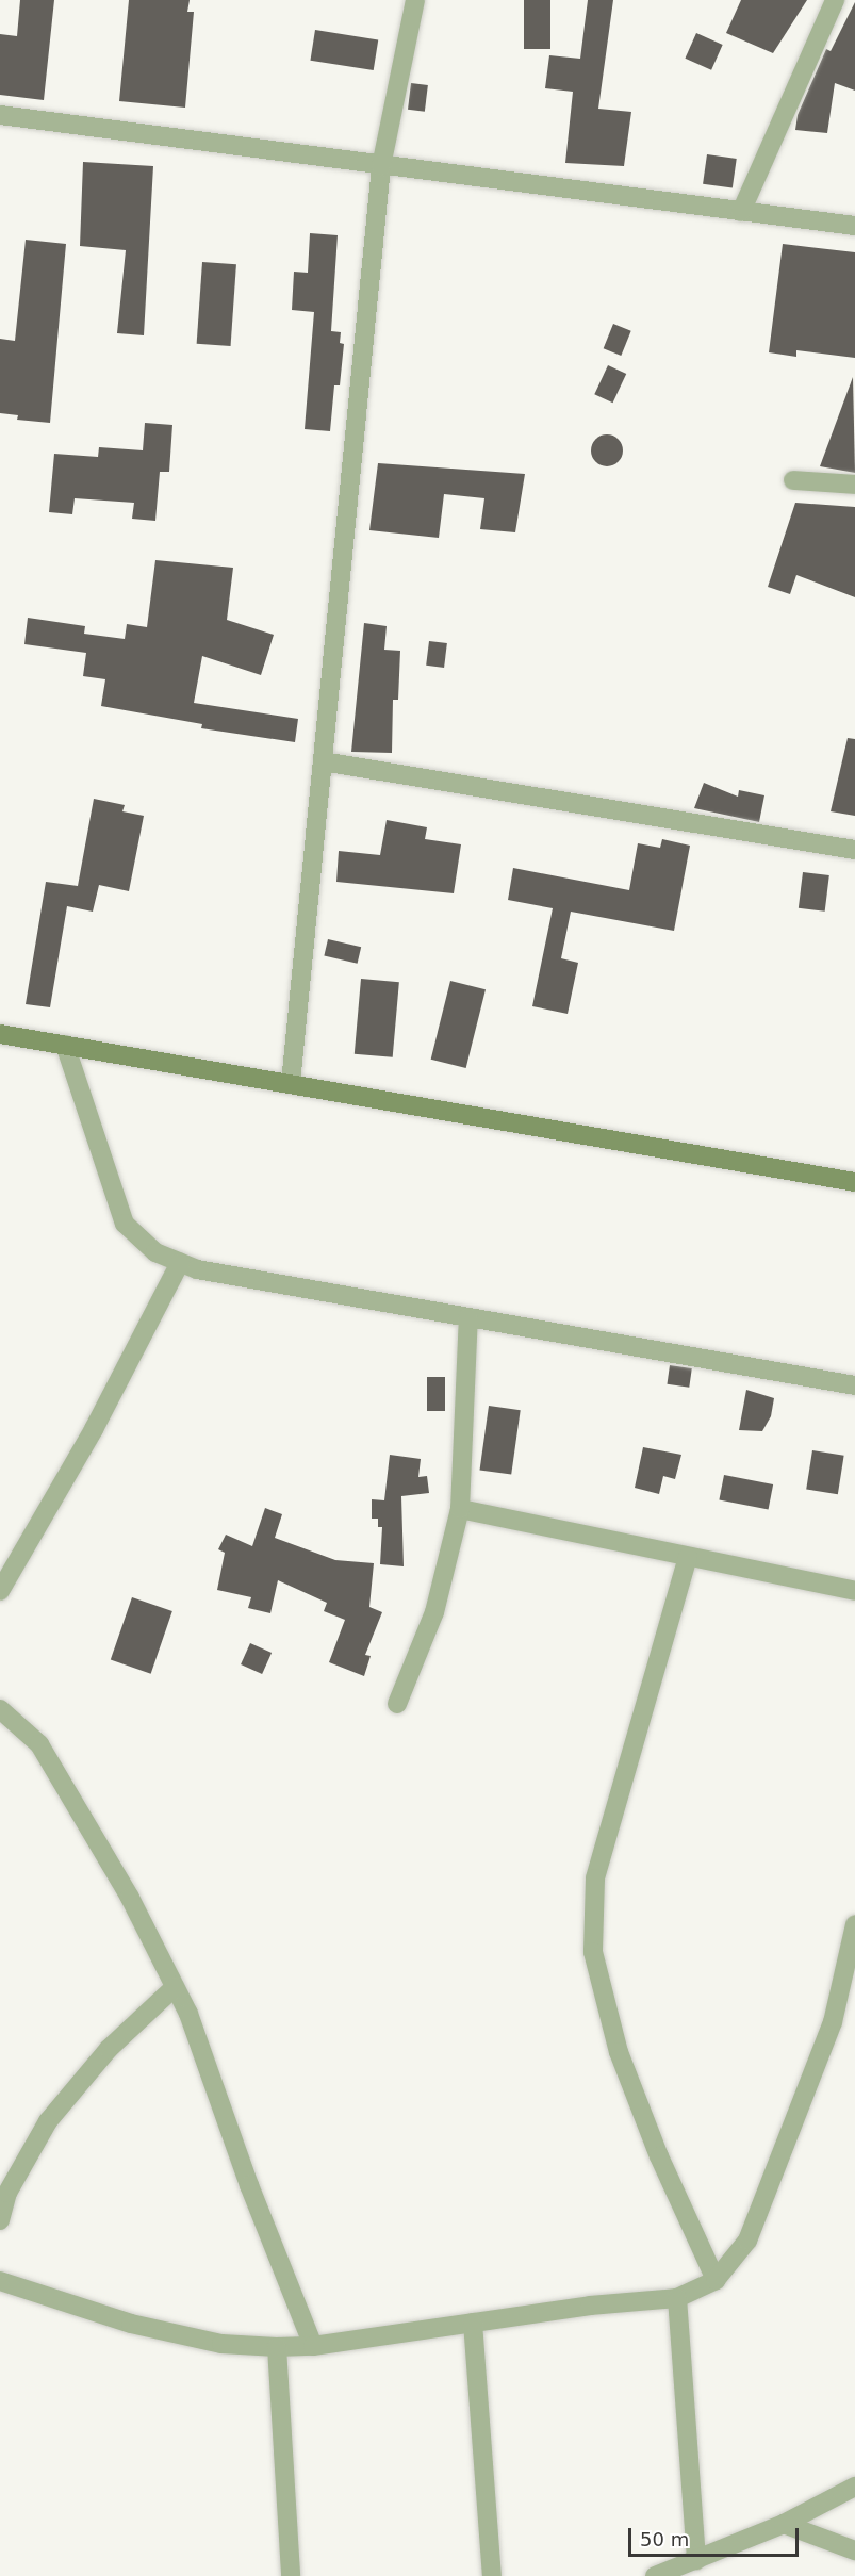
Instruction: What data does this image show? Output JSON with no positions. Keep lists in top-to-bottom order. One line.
{"scale_bar":"50 m"}
